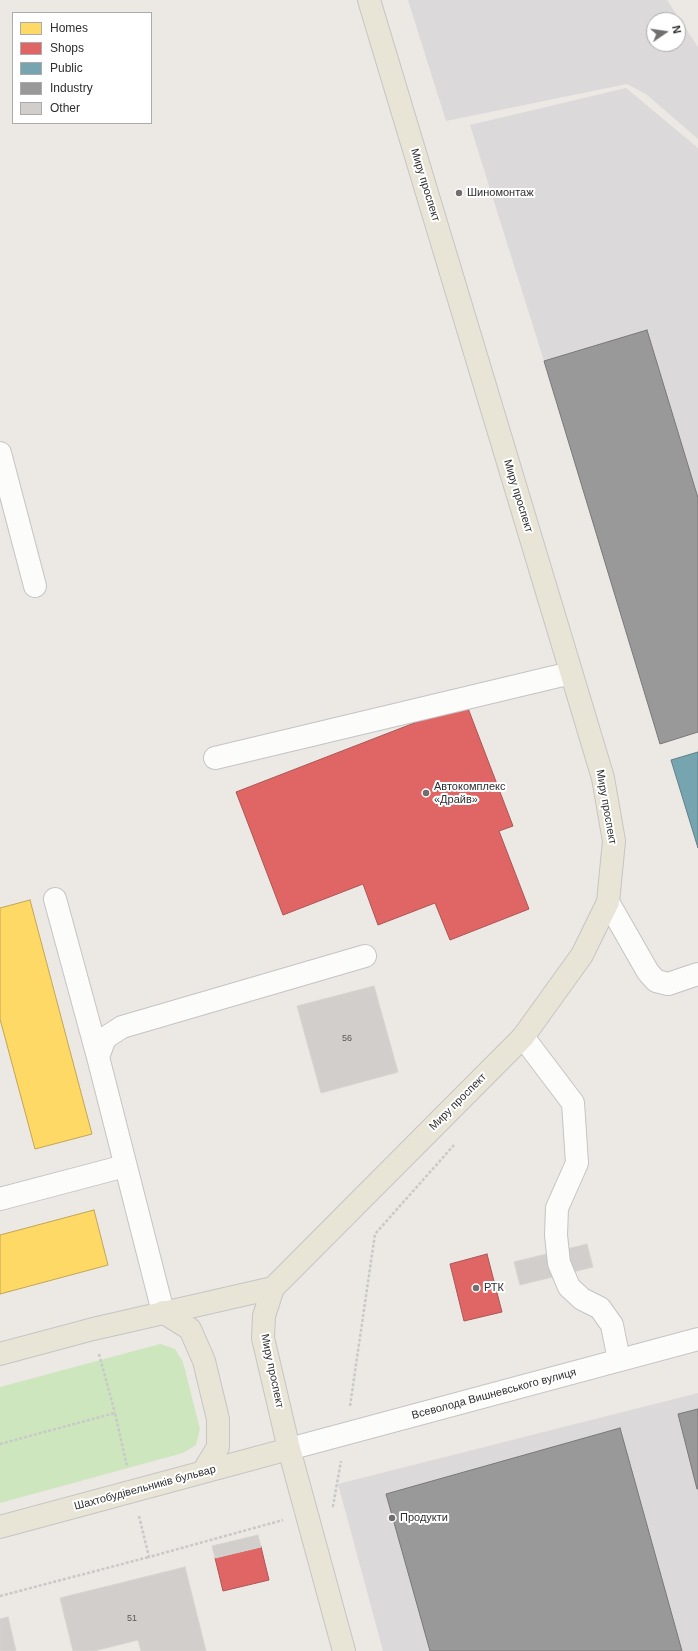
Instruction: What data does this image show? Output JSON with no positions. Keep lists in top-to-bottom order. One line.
{"streets":{"main road":["Миру проспект","Шахтобудівельників бульвар"],"street":["Всеволода Вишневського вулиця"]},"crossings":[["Миру проспект","Всеволода Вишневського вулиця"],["Миру проспект","Шахтобудівельників бульвар"],["Всеволода Вишневського вулиця","Шахтобудівельників бульвар"]],"places":["Шиномонтаж","Автокомплекс «Драйв»","РТК","Продукти"],"house_numbers":["56","51"],"legend":["Homes","Shops","Public","Industry","Other"],"north":"right"}
